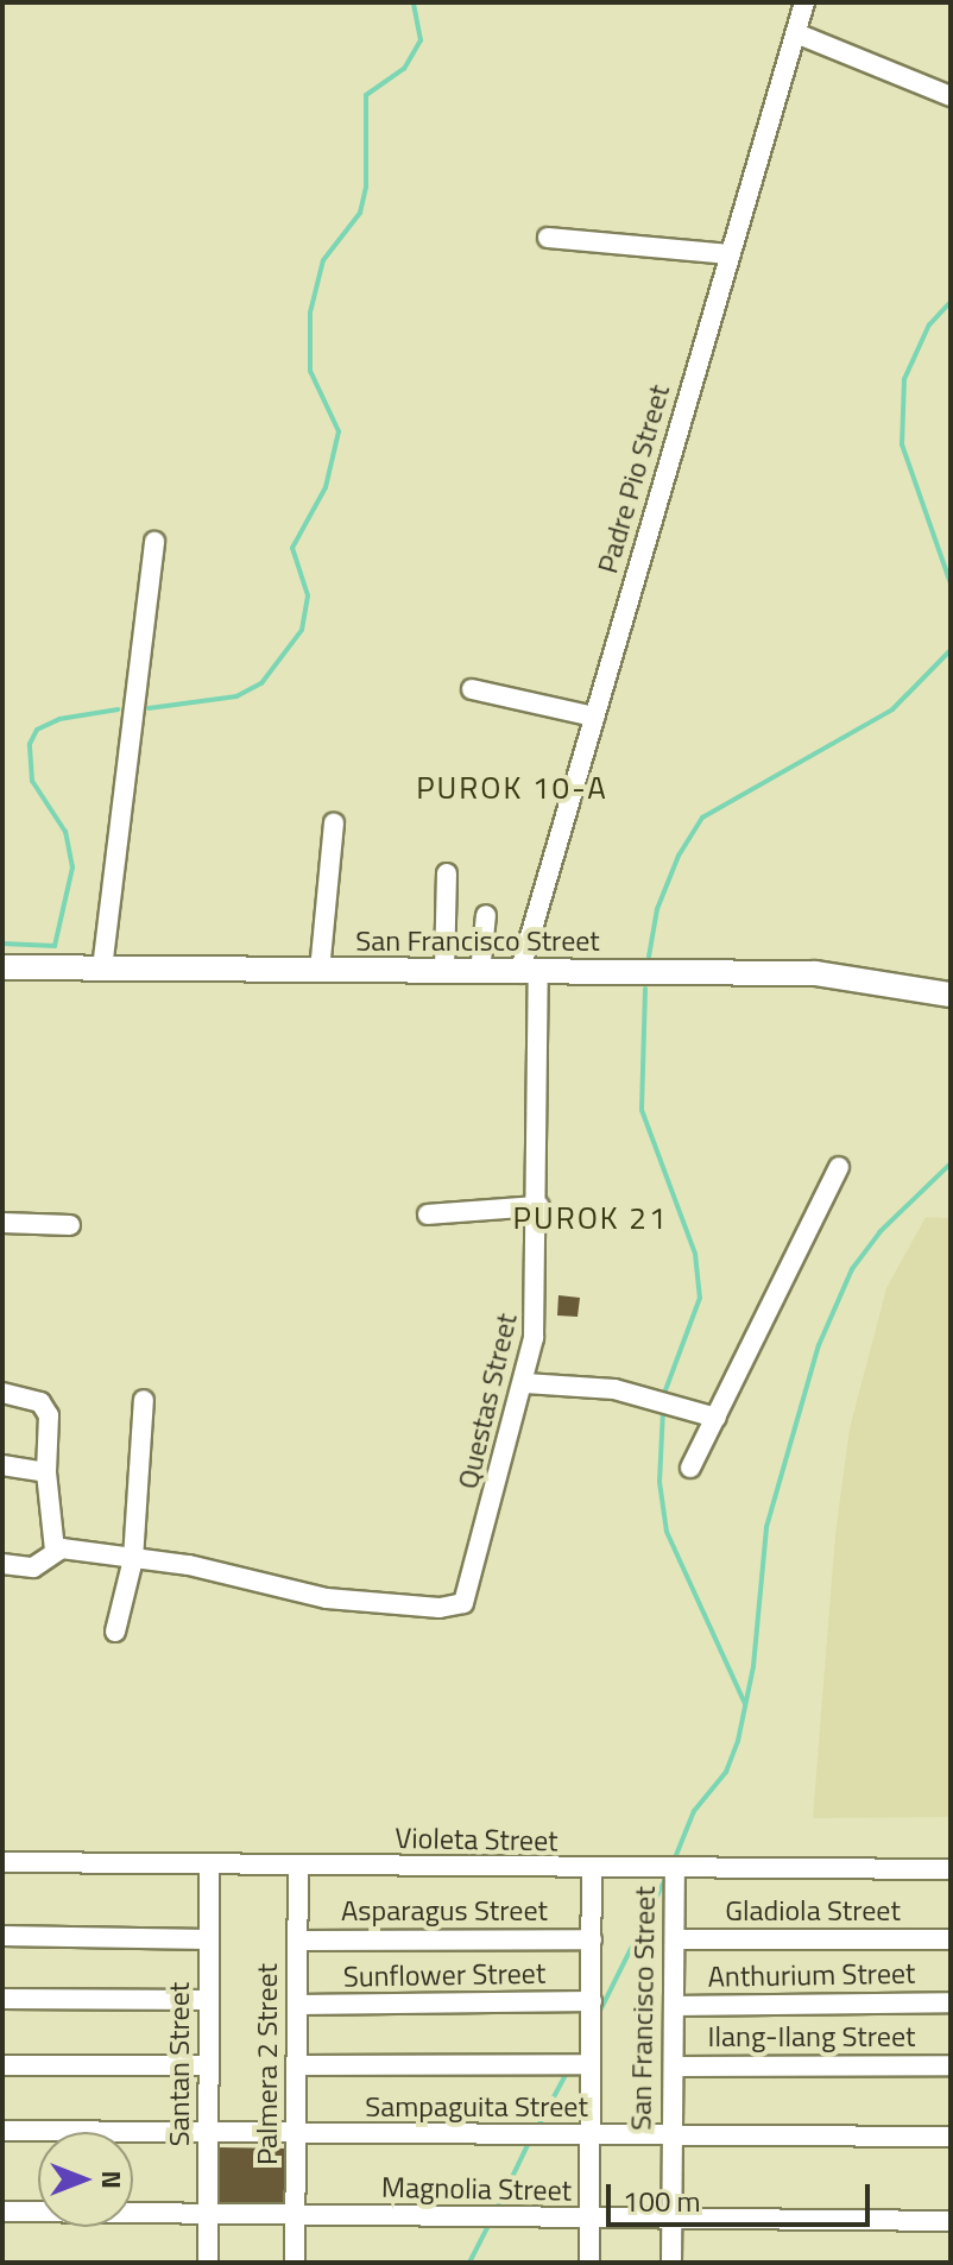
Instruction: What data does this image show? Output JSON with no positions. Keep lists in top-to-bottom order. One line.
{"streets":{"main road":["San Francisco Street"],"street":["Padre Pio Street","Questas Street","Violeta Street","Asparagus Street","Gladiola Street","Sunflower Street","Anthurium Street","Ilang-Ilang Street","Santan Street","Palmera 2 Street","Sampaguita Street","Magnolia Street"]},"crossings":[["Padre Pio Street","San Francisco Street"],["Padre Pio Street","Questas Street"],["San Francisco Street","Questas Street"],["San Francisco Street","Violeta Street"],["San Francisco Street","Gladiola Street"],["San Francisco Street","Anthurium Street"],["San Francisco Street","Ilang-Ilang Street"],["San Francisco Street","Sampaguita Street"],["San Francisco Street","Magnolia Street"],["Violeta Street","Santan Street"],["Violeta Street","Palmera 2 Street"],["Asparagus Street","Palmera 2 Street"],["Sunflower Street","Palmera 2 Street"],["Santan Street","Sampaguita Street"],["Santan Street","Magnolia Street"],["Palmera 2 Street","Sampaguita Street"],["Palmera 2 Street","Magnolia Street"]],"districts":["PUROK 10-A","PUROK 21"],"scale_bar":"100 m","north":"right"}
